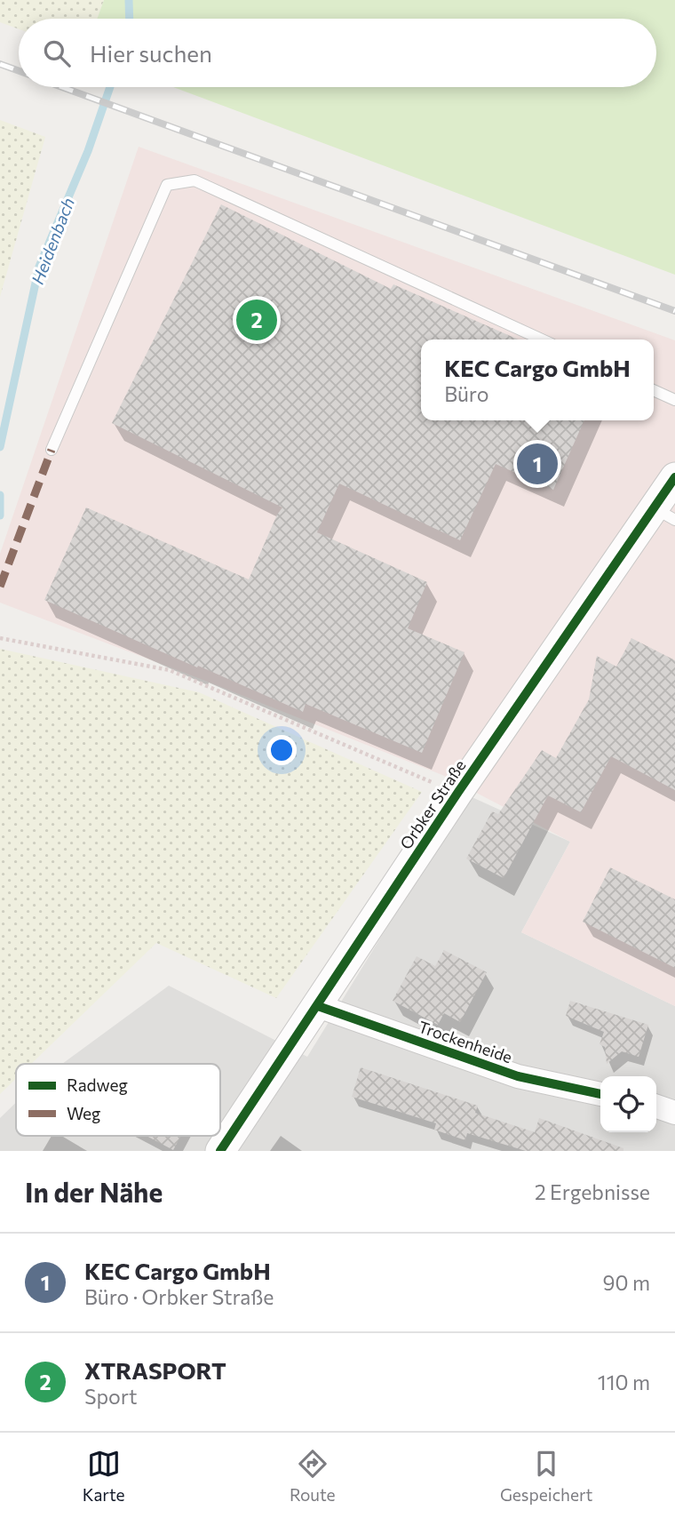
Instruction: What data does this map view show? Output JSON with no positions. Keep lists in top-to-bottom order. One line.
{"streets":{"street":["Orbker Straße","Trockenheide"]},"crossings":[["Orbker Straße","Trockenheide"]],"water":["Heidenbach"],"legend":["Radweg","Weg"],"page":{"search":"Hier suchen","pins":["2","1"],"popup":["KEC Cargo GmbH","Büro"],"heading":["In der Nähe","2 Ergebnisse"],"list":[{"mark":"1","name":"KEC Cargo GmbH","note":"Büro · Orbker Straße","value":"90 m"},{"mark":"2","name":"XTRASPORT","note":"Sport","value":"110 m"}],"nav":["Karte","Route","Gespeichert"]}}
